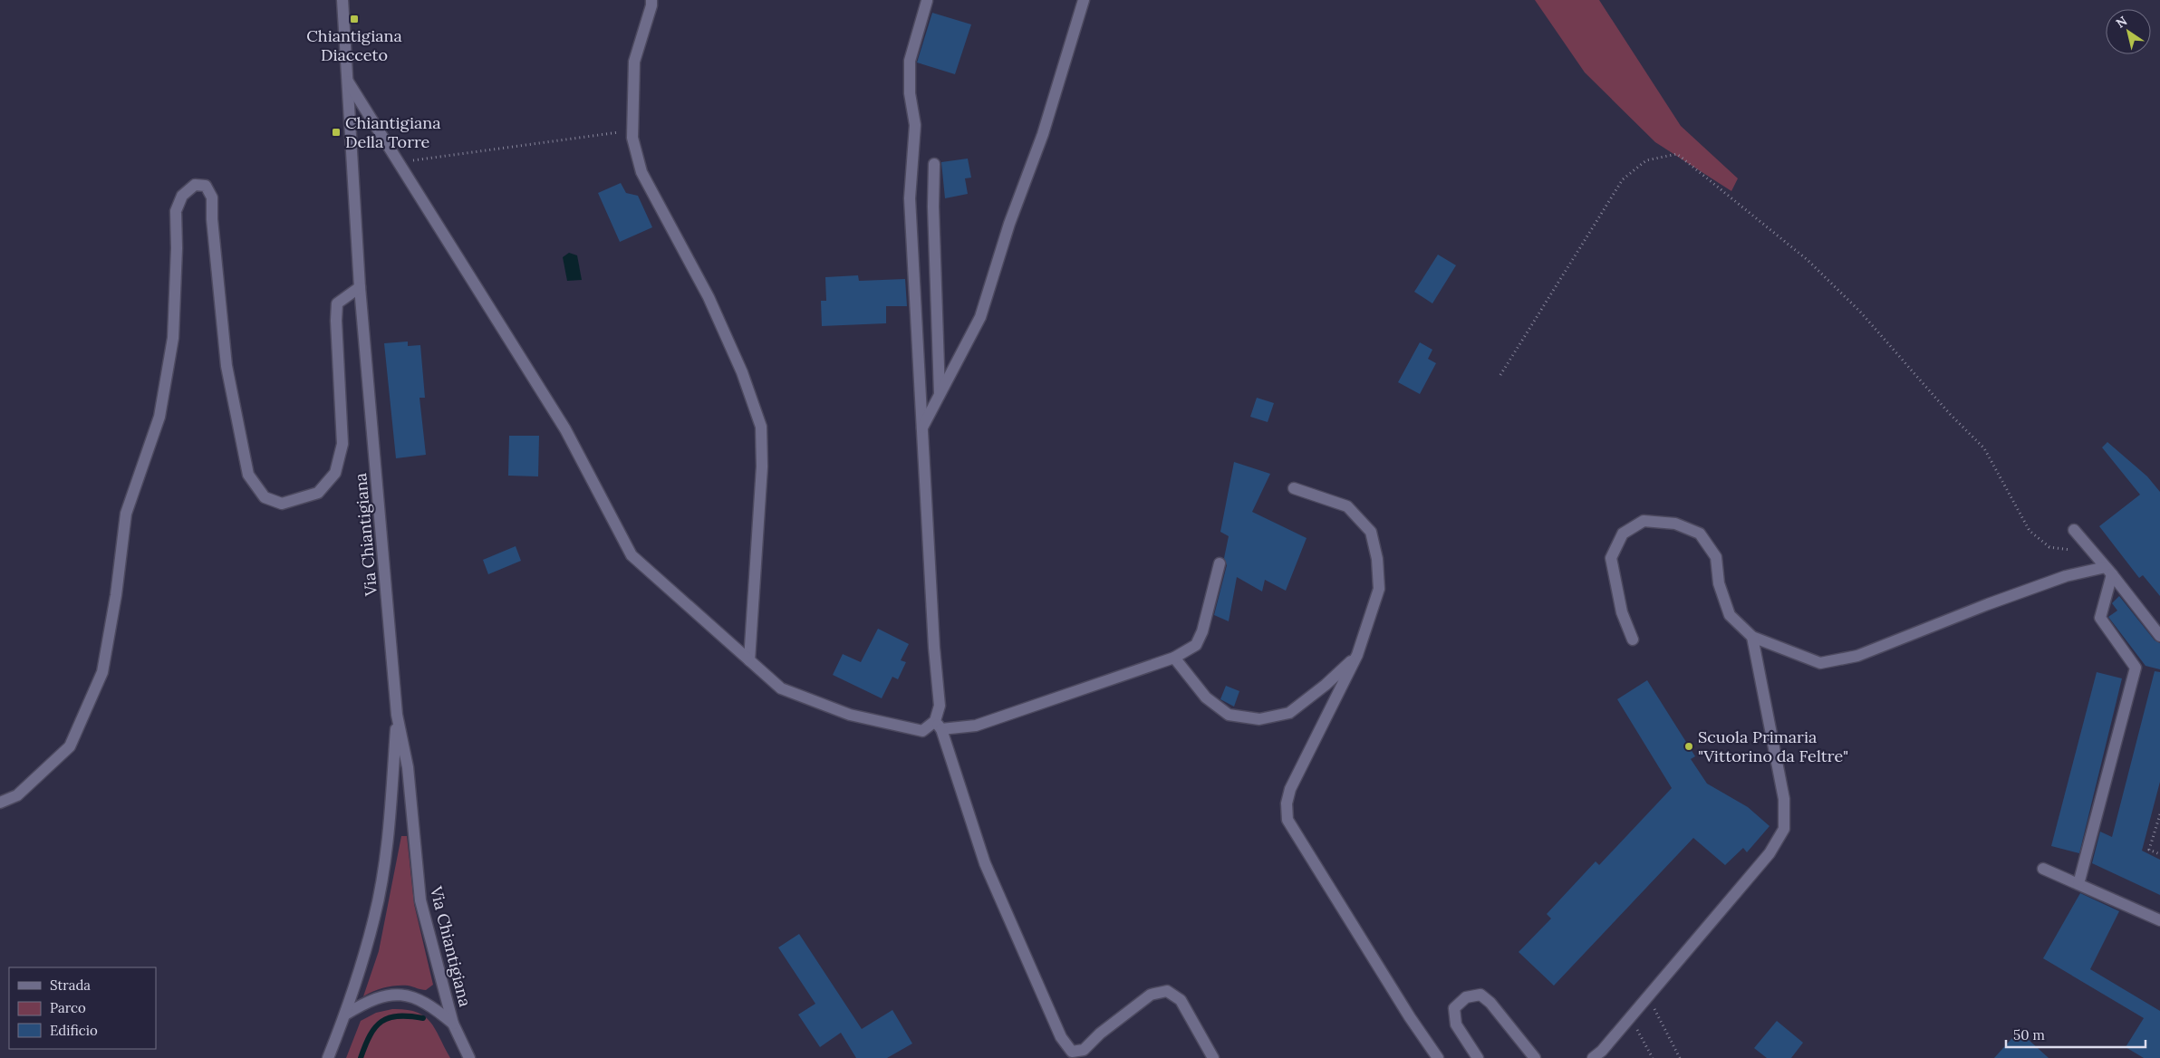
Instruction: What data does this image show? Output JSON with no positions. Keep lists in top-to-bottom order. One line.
{"streets":{"street":["Via Chiantigiana"]},"places":{"transit":["Chiantigiana Diacceto","Chiantigiana Della Torre"],"other":["Scuola Primaria \"Vittorino da Feltre\""]},"legend":["Strada","Parco","Edificio"],"scale_bar":"50 m","north":"top left"}
